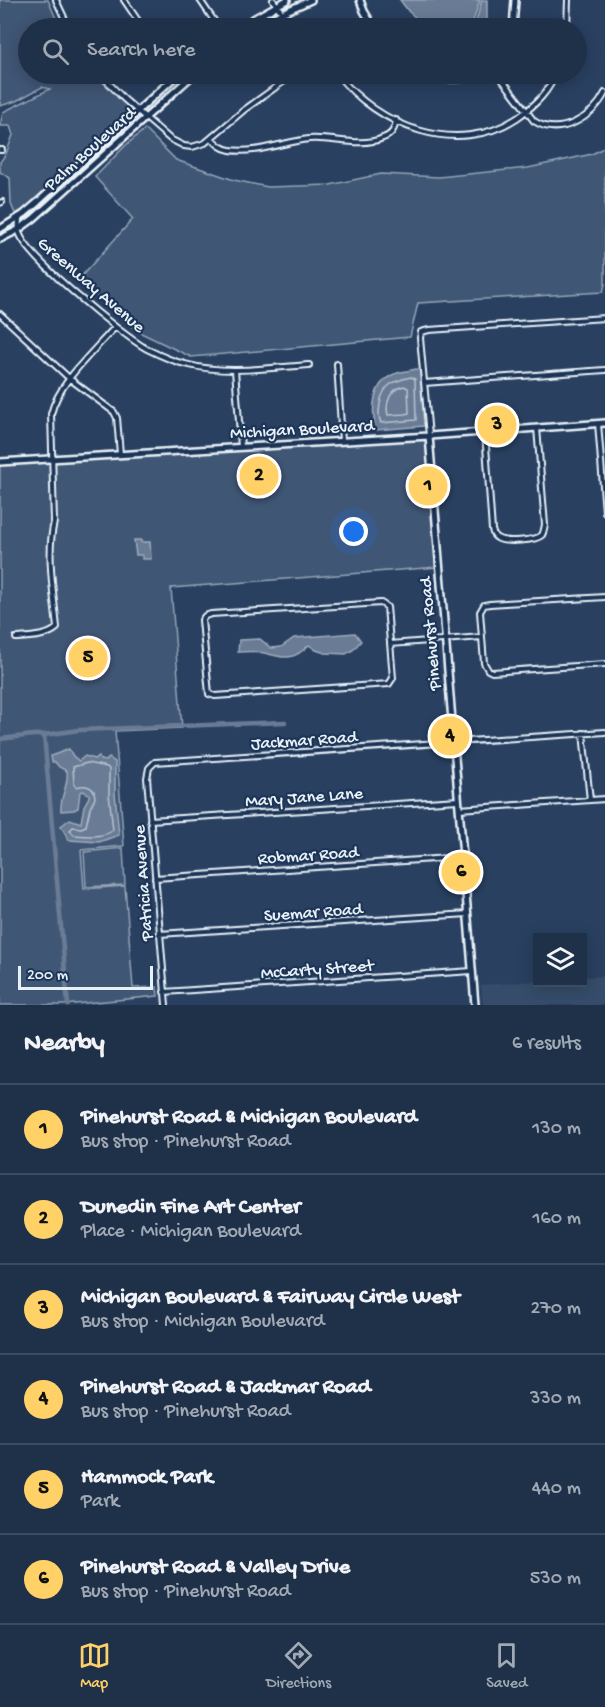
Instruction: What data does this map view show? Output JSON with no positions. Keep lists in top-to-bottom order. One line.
{"streets":{"street":["Palm Boulevard","Greenway Avenue","Michigan Boulevard","Pinehurst Road","Jackmar Road","Mary Jane Lane","Robmar Road","Patricia Avenue","Suemar Road","McCarty Street"]},"crossings":[["Palm Boulevard","Greenway Avenue"],["Michigan Boulevard","Pinehurst Road"],["Pinehurst Road","Jackmar Road"],["Pinehurst Road","Mary Jane Lane"],["Pinehurst Road","Robmar Road"],["Pinehurst Road","Suemar Road"],["Pinehurst Road","McCarty Street"],["Jackmar Road","Patricia Avenue"],["Mary Jane Lane","Patricia Avenue"],["Robmar Road","Patricia Avenue"],["Patricia Avenue","Suemar Road"],["Patricia Avenue","McCarty Street"]],"scale_bar":"200 m","page":{"search":"Search here","pins":["3","2","1","5","4","6"],"scale":"200 m","heading":["Nearby","6 results"],"list":[{"mark":"1","name":"Pinehurst Road & Michigan Boulevard","note":"Bus stop · Pinehurst Road","value":"130 m"},{"mark":"2","name":"Dunedin Fine Art Center","note":"Place · Michigan Boulevard","value":"160 m"},{"mark":"3","name":"Michigan Boulevard & Fairway Circle West","note":"Bus stop · Michigan Boulevard","value":"270 m"},{"mark":"4","name":"Pinehurst Road & Jackmar Road","note":"Bus stop · Pinehurst Road","value":"330 m"},{"mark":"5","name":"Hammock Park","note":"Park","value":"440 m"},{"mark":"6","name":"Pinehurst Road & Valley Drive","note":"Bus stop · Pinehurst Road","value":"530 m"}],"nav":["Map","Directions","Saved"]}}
